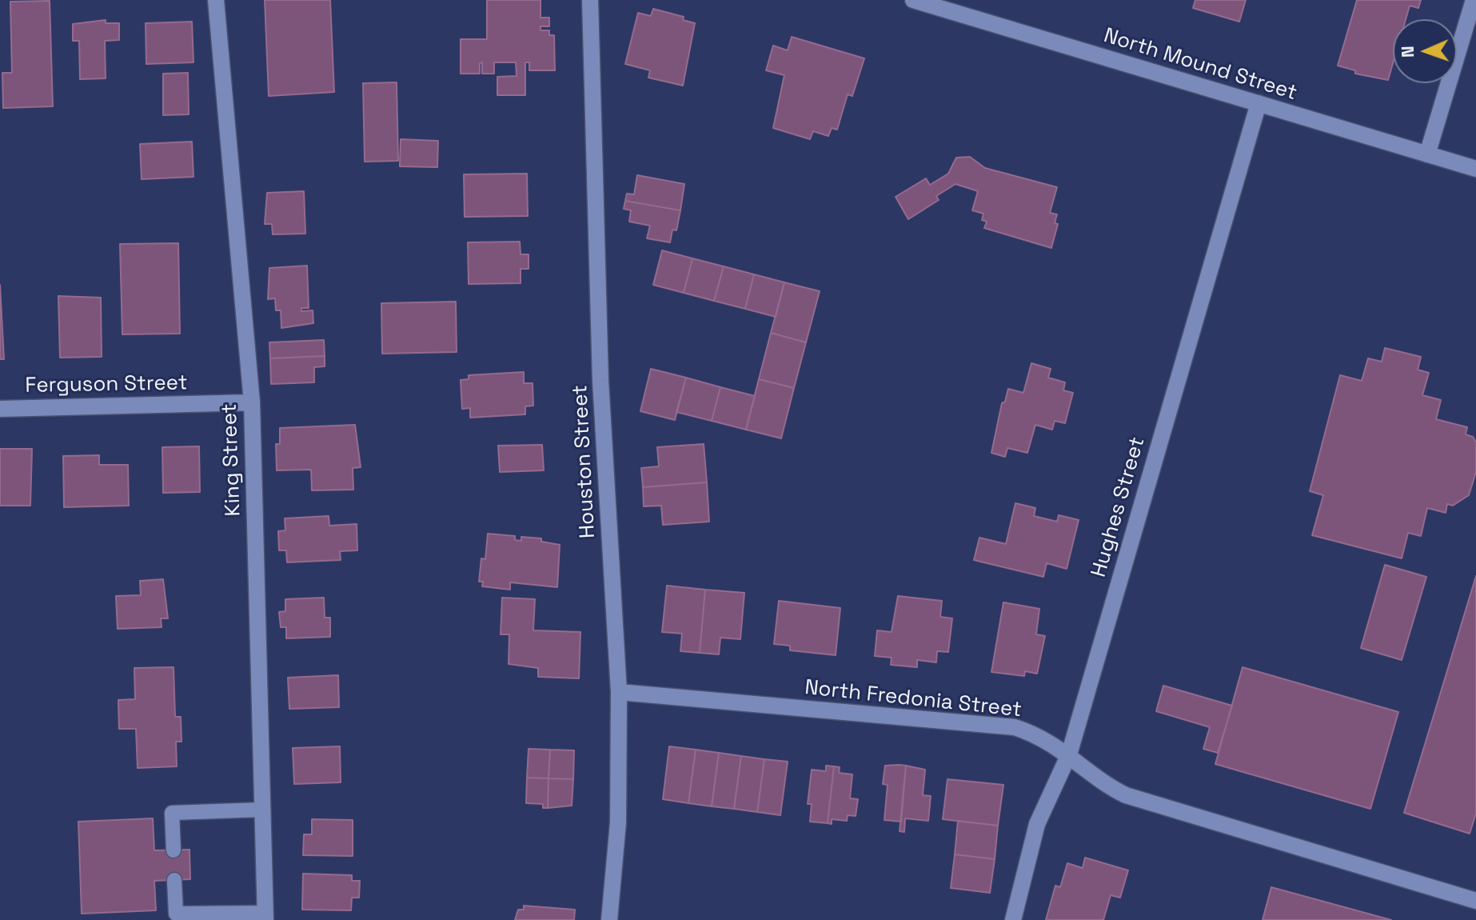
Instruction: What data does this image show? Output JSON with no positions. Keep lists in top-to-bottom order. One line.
{"streets":{"street":["North Mound Street","Ferguson Street","King Street","Houston Street","Hughes Street","North Fredonia Street"]},"crossings":[["North Mound Street","Hughes Street"],["Ferguson Street","King Street"],["Houston Street","North Fredonia Street"],["Hughes Street","North Fredonia Street"]],"north":"left"}
